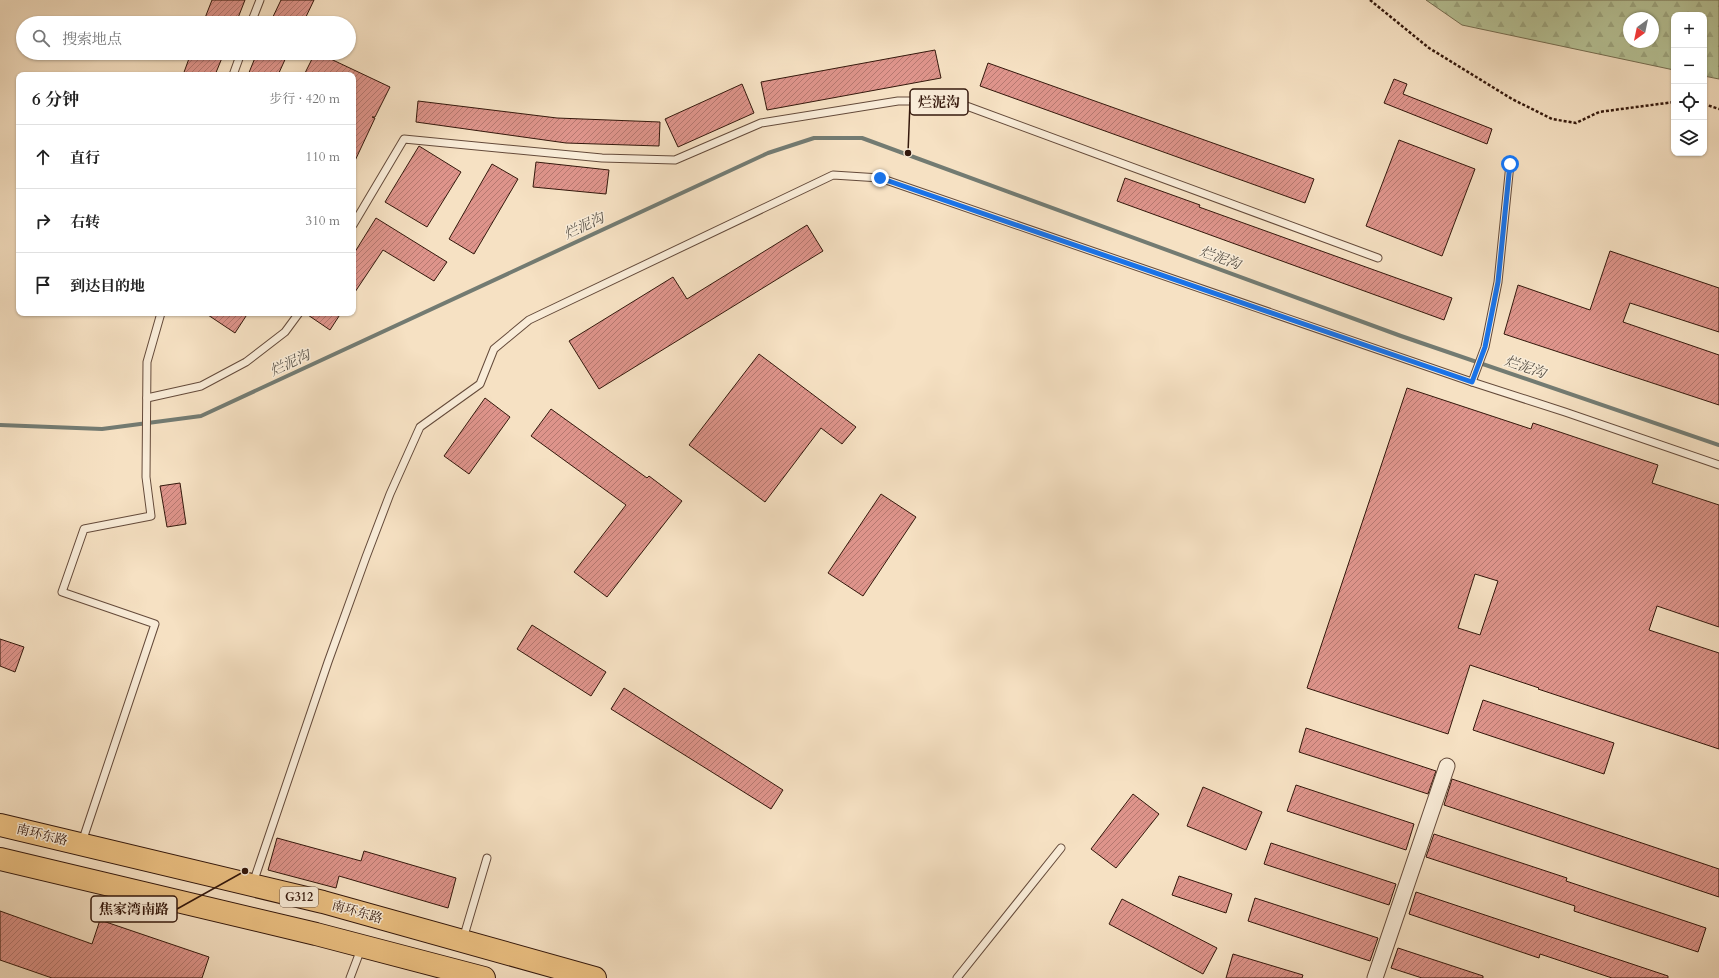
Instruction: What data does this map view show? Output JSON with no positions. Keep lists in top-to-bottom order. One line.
{"streets":{"highway":["南环东路","G312"]},"water":["烂泥沟"],"places":["烂泥沟","焦家湾南路"],"north":"bottom left","page":{"map_buttons":["+","−"],"search":"搜索地点","heading":["6 分钟","步行 · 420 m"],"list":[["直行","110 m"],["右转","310 m"],"到达目的地"]}}
